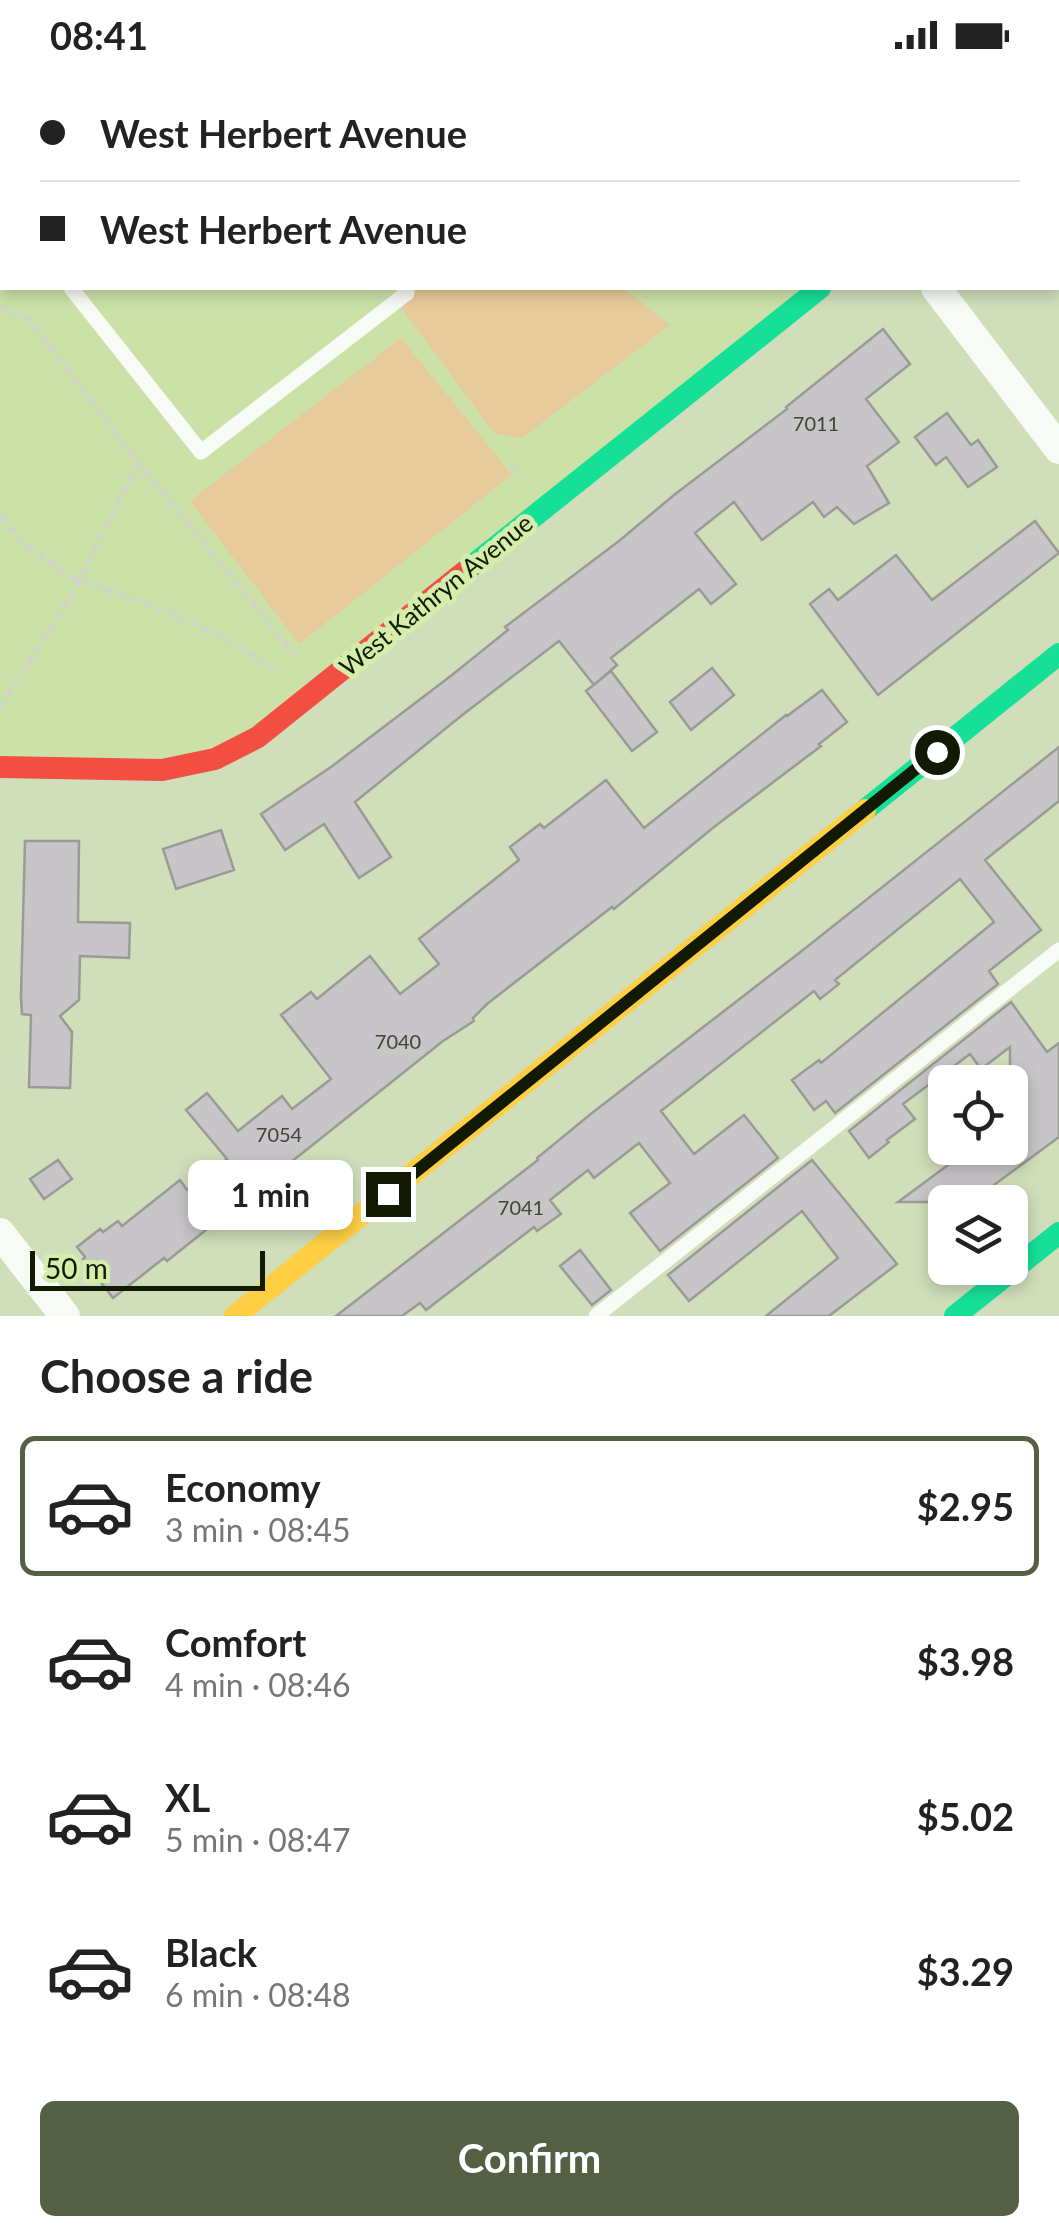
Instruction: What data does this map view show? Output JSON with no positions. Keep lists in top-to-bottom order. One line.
{"streets":{"street":["West Kathryn Avenue"]},"house_numbers":["7011","7040","7054","7041"],"scale_bar":"50 m","page":{"status":"08:41","banner":["West Herbert Avenue","West Herbert Avenue"],"bubble":"1 min","scale":"50 m","heading":"Choose a ride","list":[{"name":"Economy","note":"3 min · 08:45","value":"$2.95"},{"name":"Comfort","note":"4 min · 08:46","value":"$3.98"},{"name":"XL","note":"5 min · 08:47","value":"$5.02"},{"name":"Black","note":"6 min · 08:48","value":"$3.29"}],"buttons":"Confirm"}}
